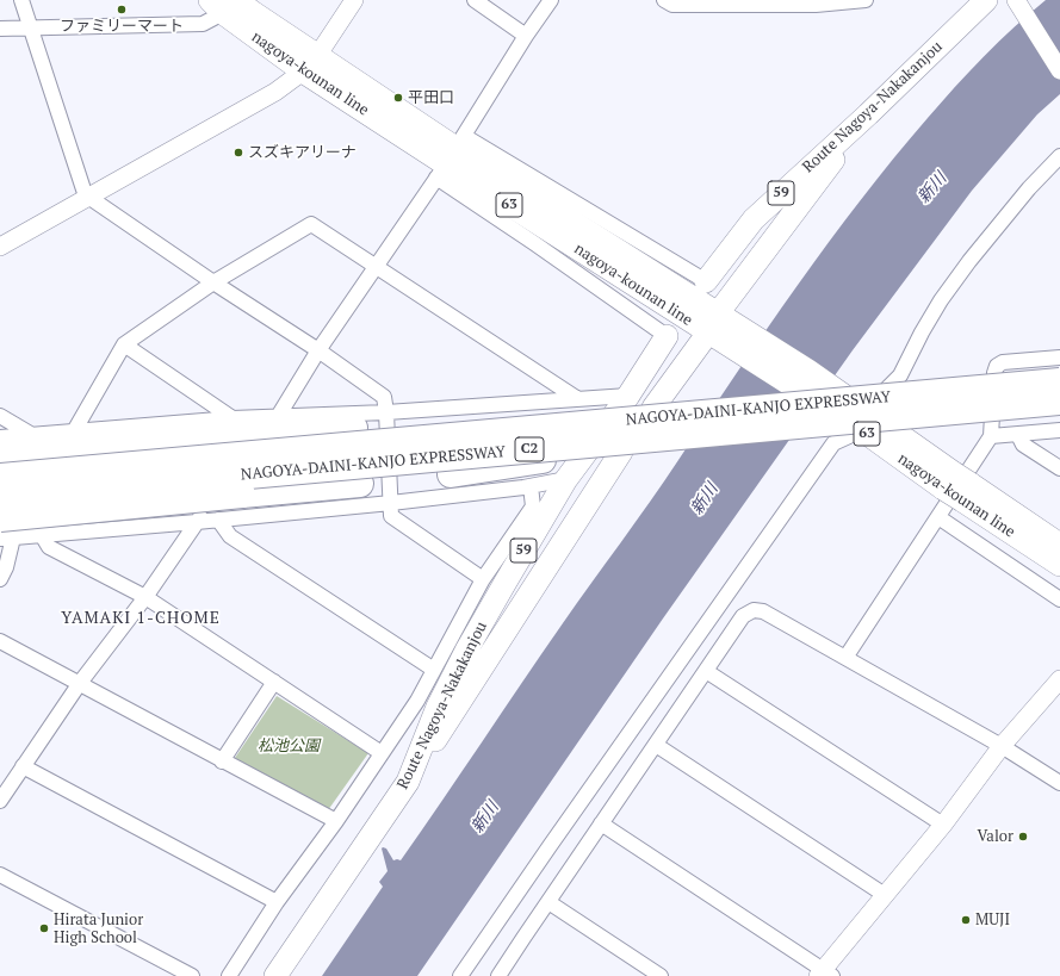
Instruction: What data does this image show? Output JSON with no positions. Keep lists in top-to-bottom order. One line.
{"streets":{"highway":["NAGOYA-DAINI-KANJO EXPRESSWAY","C2"],"main road":["nagoya-kounan line","Route Nagoya-Nakakanjou","59","63"]},"districts":["YAMAKI 1-CHOME"],"water":["新川"],"parks":["松池公園"],"places":["ファミリーマート","平田口","スズキアリーナ","Valor","MUJI","Hirata Junior High School"]}
